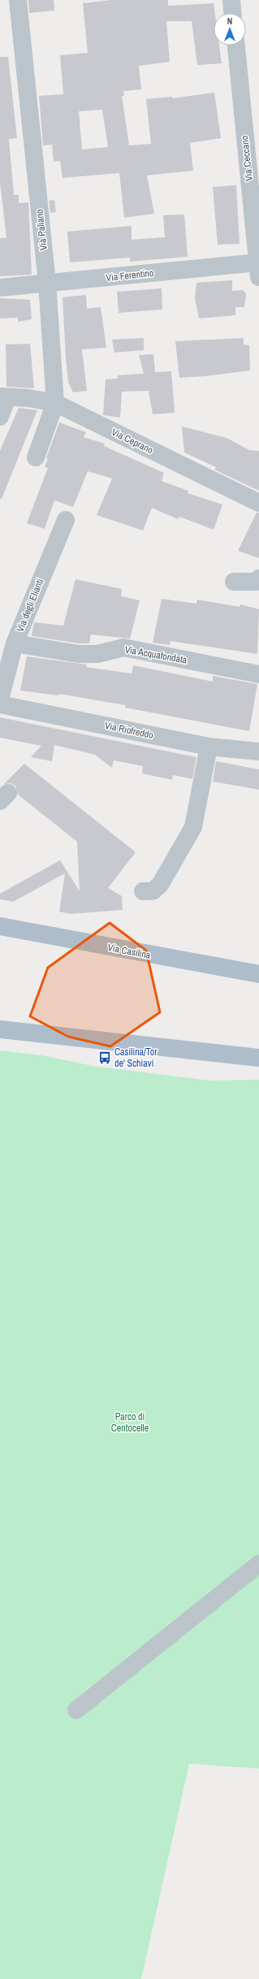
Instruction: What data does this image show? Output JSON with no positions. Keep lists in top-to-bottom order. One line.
{"streets":{"main road":["Via Casilina"],"street":["Via Ceccano","Via Paliano","Via Ferentino","Via Ceprano","Via degli Elianti","Via Acquafondata","Via Riofreddo"]},"crossings":[["Via Ceccano","Via Ferentino"],["Via Paliano","Via Ferentino"],["Via Paliano","Via Ceprano"],["Via degli Elianti","Via Acquafondata"],["Via degli Elianti","Via Riofreddo"]],"parks":["Parco di Centocelle"],"places":{"bus stop":["Casilina/Tor de' Schiavi"]},"north":"top"}
